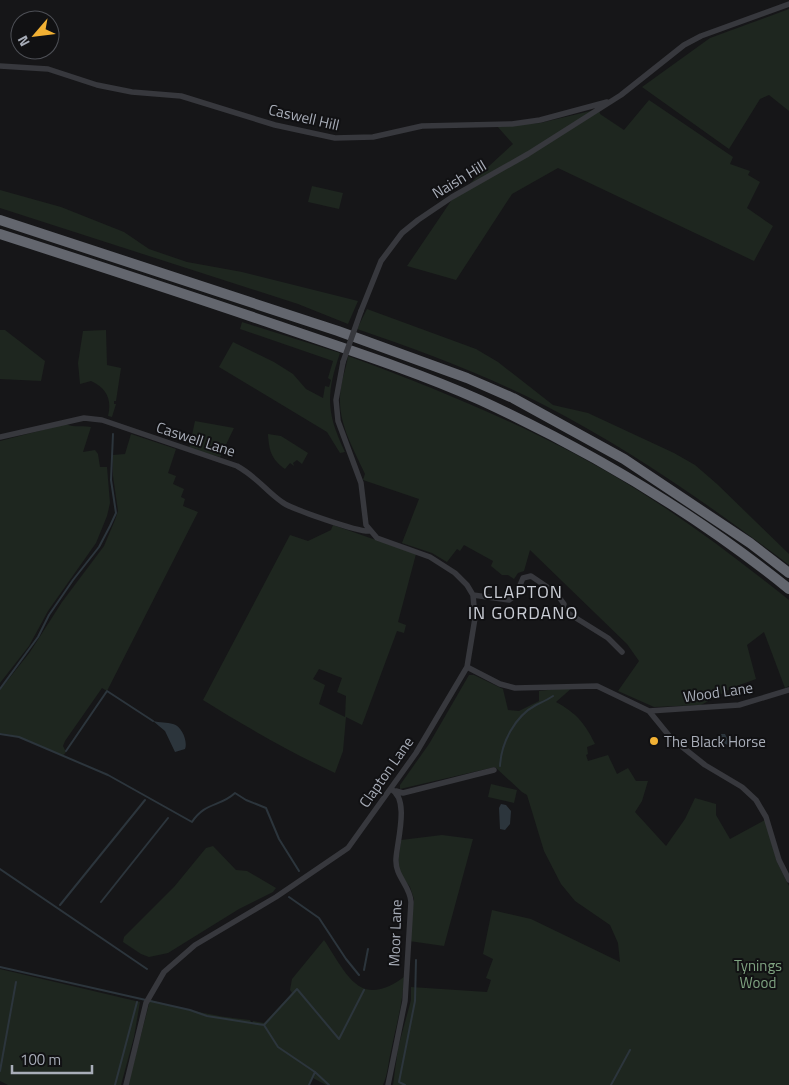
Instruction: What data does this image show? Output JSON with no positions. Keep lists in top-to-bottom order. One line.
{"streets":{"street":["Caswell Hill","Naish Hill","Caswell Lane","Wood Lane","Clapton Lane","Moor Lane"]},"crossings":[["Caswell Hill","Naish Hill"],["Naish Hill","Caswell Lane"],["Clapton Lane","Moor Lane"]],"districts":["CLAPTON IN GORDANO"],"parks":["Tynings Wood"],"places":["The Black Horse"],"scale_bar":"100 m","north":"bottom left"}
